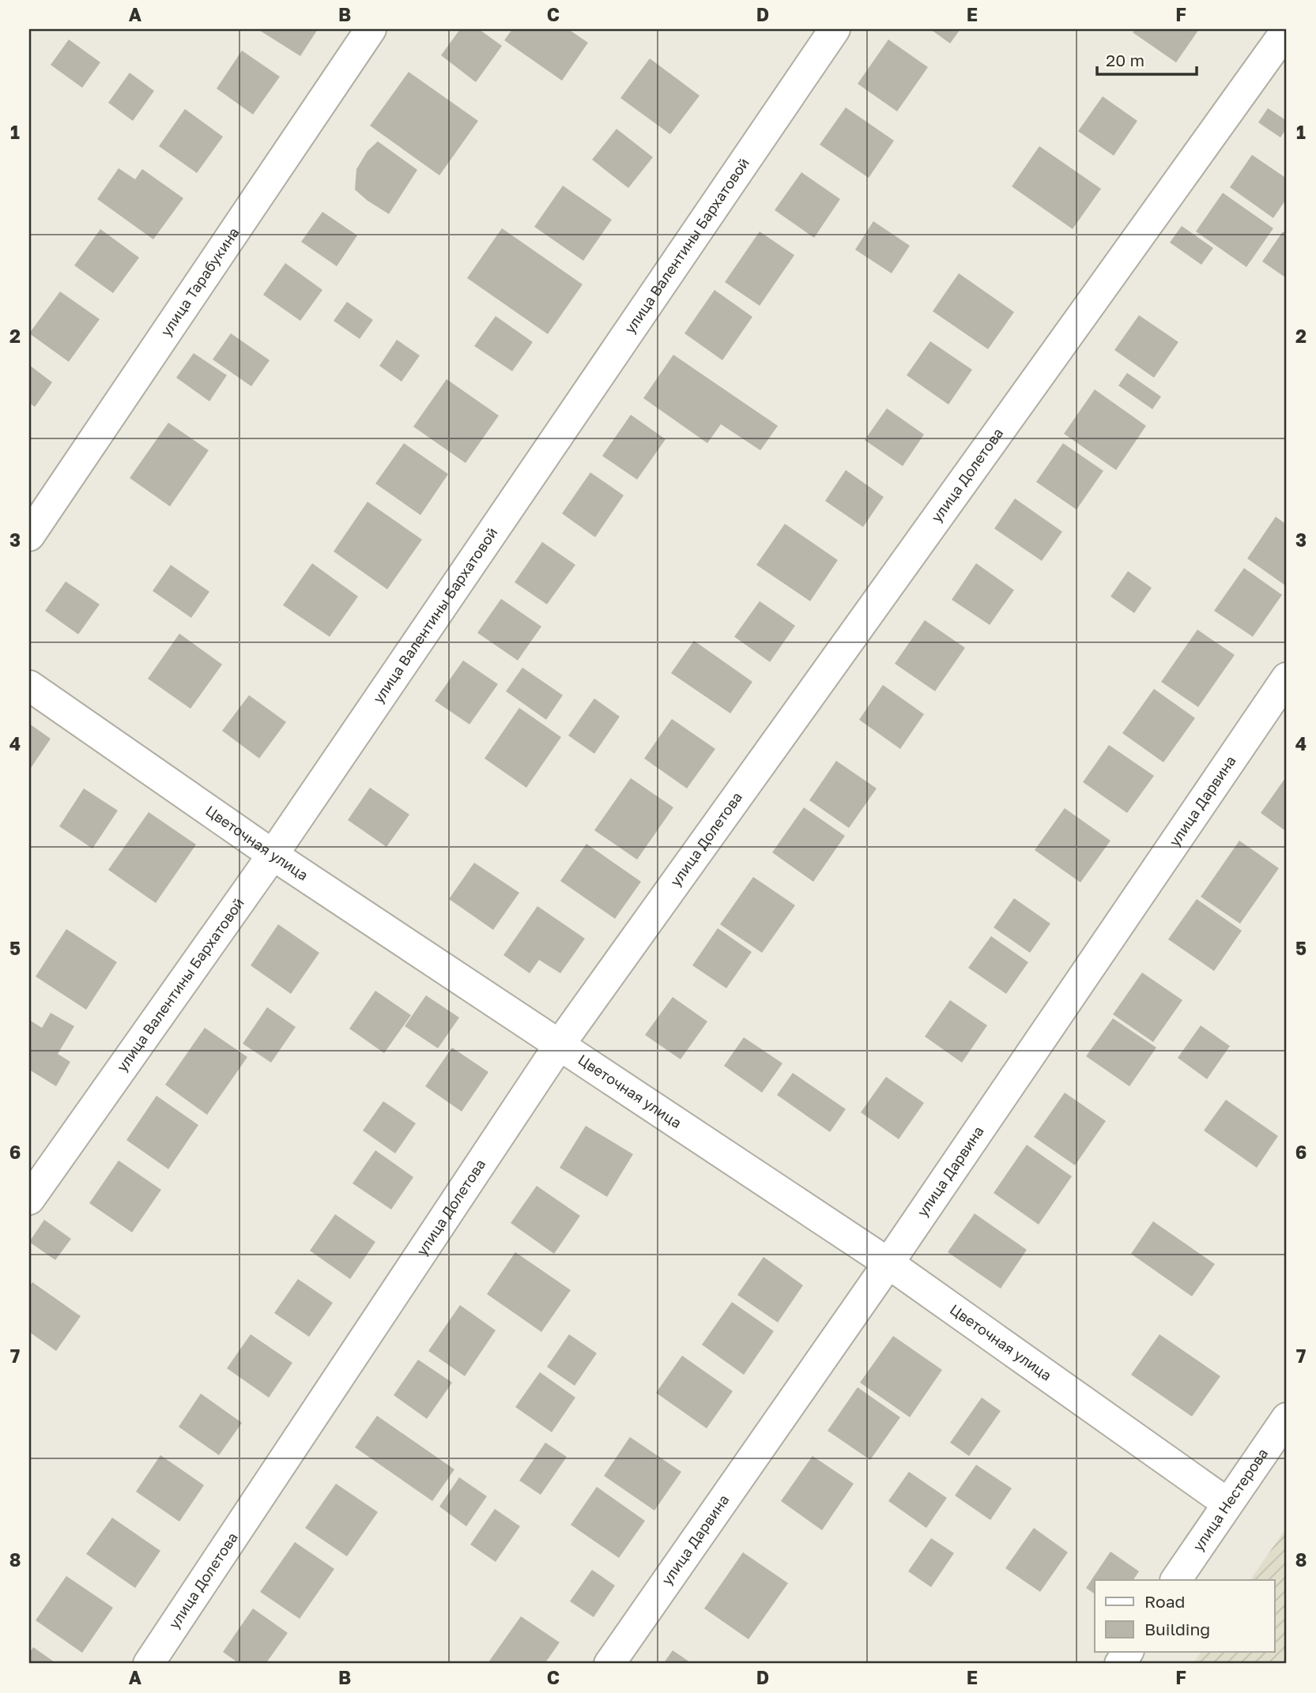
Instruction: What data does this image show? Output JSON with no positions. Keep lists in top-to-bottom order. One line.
{"streets":{"street":["улица Валентины Бархатовой","улица Тарабукина","улица Долетова","улица Дарвина","Цветочная улица","улица Нестерова"]},"crossings":[["улица Валентины Бархатовой","Цветочная улица"],["улица Долетова","Цветочная улица"],["улица Дарвина","Цветочная улица"],["Цветочная улица","улица Нестерова"]],"legend":["Road","Building"],"scale_bar":"20 m","grid":{"columns":["A","B","C","D","E","F"],"rows":["1","2","3","4","5","6","7","8"]}}
